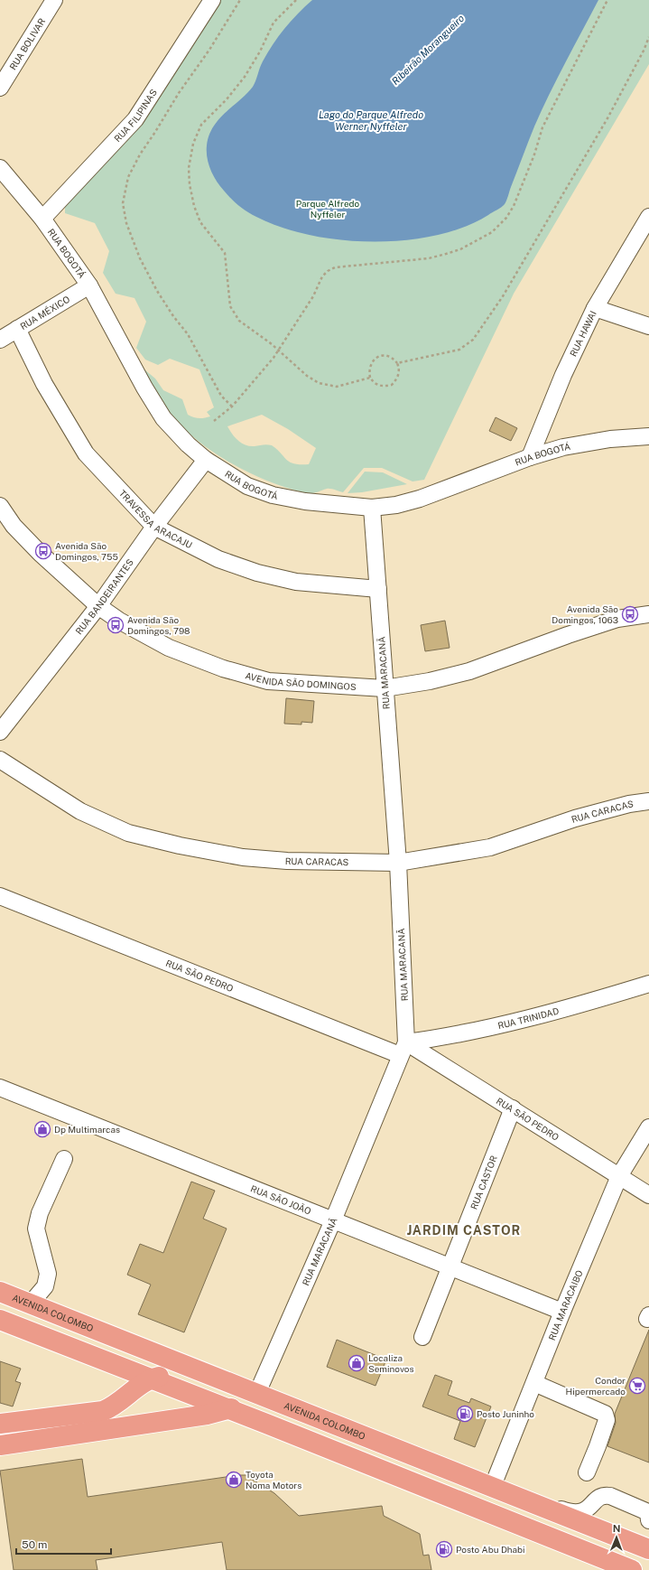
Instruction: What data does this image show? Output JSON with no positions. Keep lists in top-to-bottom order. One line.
{"streets":{"main road":["AVENIDA COLOMBO"],"street":["RUA BOLIVAR","RUA FILIPINAS","RUA BOGOTÁ","RUA MÉXICO","RUA HAWAI","TRAVESSA ARACAJU","RUA BANDEIRANTES","RUA MARACANÃ","AVENIDA SÃO DOMINGOS","RUA CARACAS","RUA SÃO PEDRO","RUA TRINIDAD","RUA CASTOR","RUA SÃO JOÃO","RUA MARACAIBO"]},"crossings":[["RUA FILIPINAS","RUA BOGOTÁ"],["RUA BOGOTÁ","RUA MÉXICO"],["RUA BOGOTÁ","RUA HAWAI"],["RUA BOGOTÁ","RUA BANDEIRANTES"],["RUA BOGOTÁ","RUA MARACANÃ"],["RUA MÉXICO","TRAVESSA ARACAJU"],["TRAVESSA ARACAJU","RUA BANDEIRANTES"],["TRAVESSA ARACAJU","RUA MARACANÃ"],["RUA BANDEIRANTES","AVENIDA SÃO DOMINGOS"],["RUA MARACANÃ","AVENIDA SÃO DOMINGOS"],["RUA MARACANÃ","RUA CARACAS"],["RUA MARACANÃ","RUA SÃO PEDRO"],["RUA MARACANÃ","RUA TRINIDAD"],["RUA MARACANÃ","RUA SÃO JOÃO"],["RUA MARACANÃ","AVENIDA COLOMBO"],["RUA SÃO PEDRO","RUA TRINIDAD"],["RUA SÃO PEDRO","RUA CASTOR"],["RUA SÃO PEDRO","RUA MARACAIBO"],["RUA CASTOR","RUA SÃO JOÃO"],["RUA SÃO JOÃO","RUA MARACAIBO"],["RUA MARACAIBO","AVENIDA COLOMBO"]],"districts":["JARDIM CASTOR"],"water":["Ribeirão Morangueiro","Lago do Parque Alfredo Werner Nyffeler"],"parks":["Parque Alfredo Nyffeler"],"places":{"bus stop":["Avenida São Domingos, 755","Avenida São Domingos, 1063","Avenida São Domingos, 798"],"shop":["Dp Multimarcas","Localiza Seminovos","Toyota Noma Motors"],"supermarket":["Condor Hipermercado"],"fuel station":["Posto Juninho","Posto Abu Dhabi"]},"scale_bar":"50 m","north":"top"}
